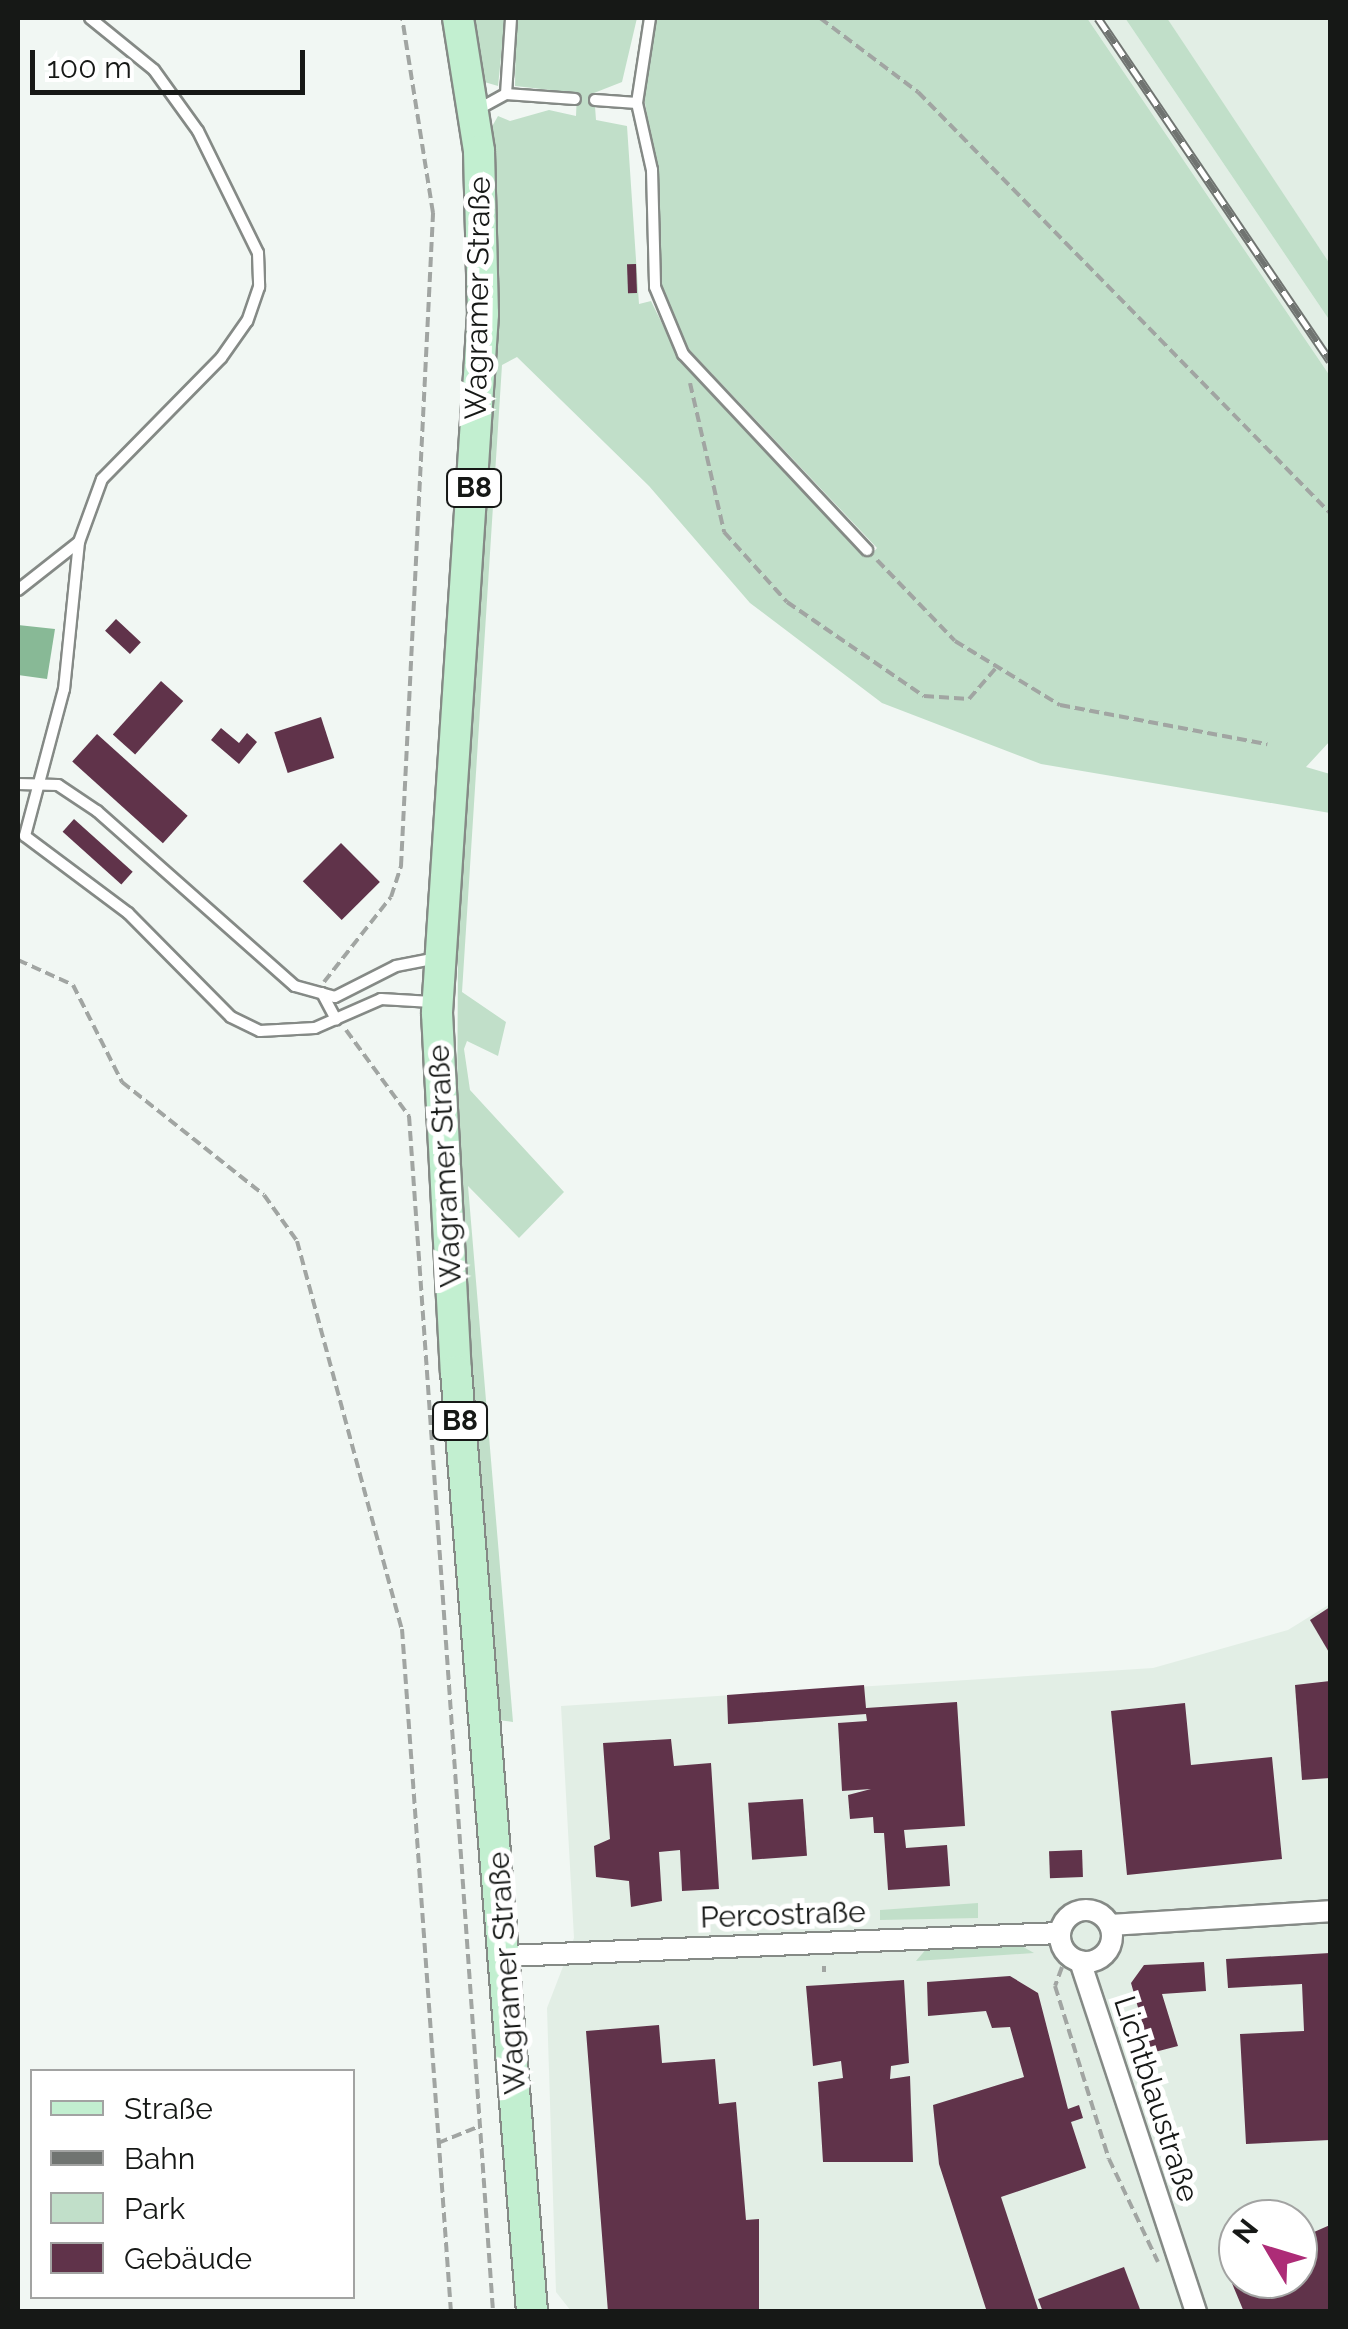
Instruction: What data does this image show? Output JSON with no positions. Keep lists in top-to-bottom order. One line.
{"streets":{"main road":["Wagramer Straße","B8"],"street":["Percostraße","Lichtblaustraße"]},"crossings":[["Wagramer Straße","Percostraße"],["Percostraße","Lichtblaustraße"]],"legend":["Straße","Bahn","Park","Gebäude"],"scale_bar":"100 m","north":"top left"}
